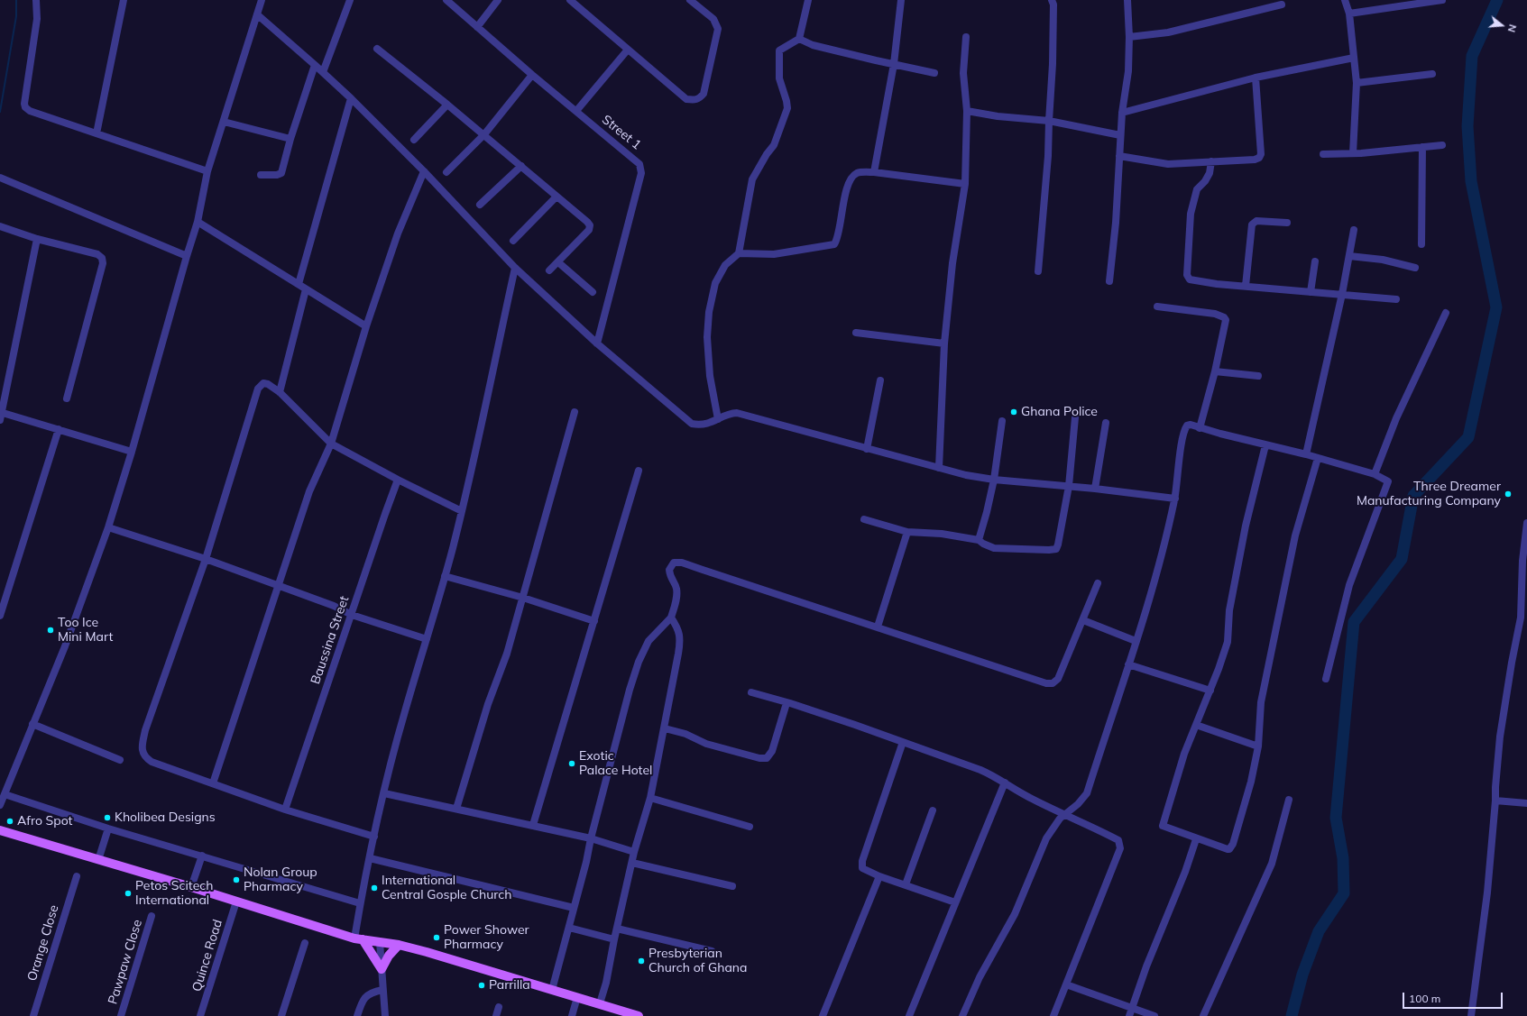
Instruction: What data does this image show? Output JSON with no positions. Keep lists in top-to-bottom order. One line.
{"streets":{"street":["Street 1","Baussina Street","Orange Close","Quince Road","Pawpaw Close"]},"places":["Ghana Police","Three Dreamer Manufacturing Company","Too Ice Mini Mart","Exotic Palace Hotel","Kholibea Designs","Afro Spot","Nolan Group Pharmacy","International Central Gosple Church","Petos Scitech International","Power Shower Pharmacy","Presbyterian Church of Ghana","Parrilla"],"scale_bar":"100 m","north":"right"}
